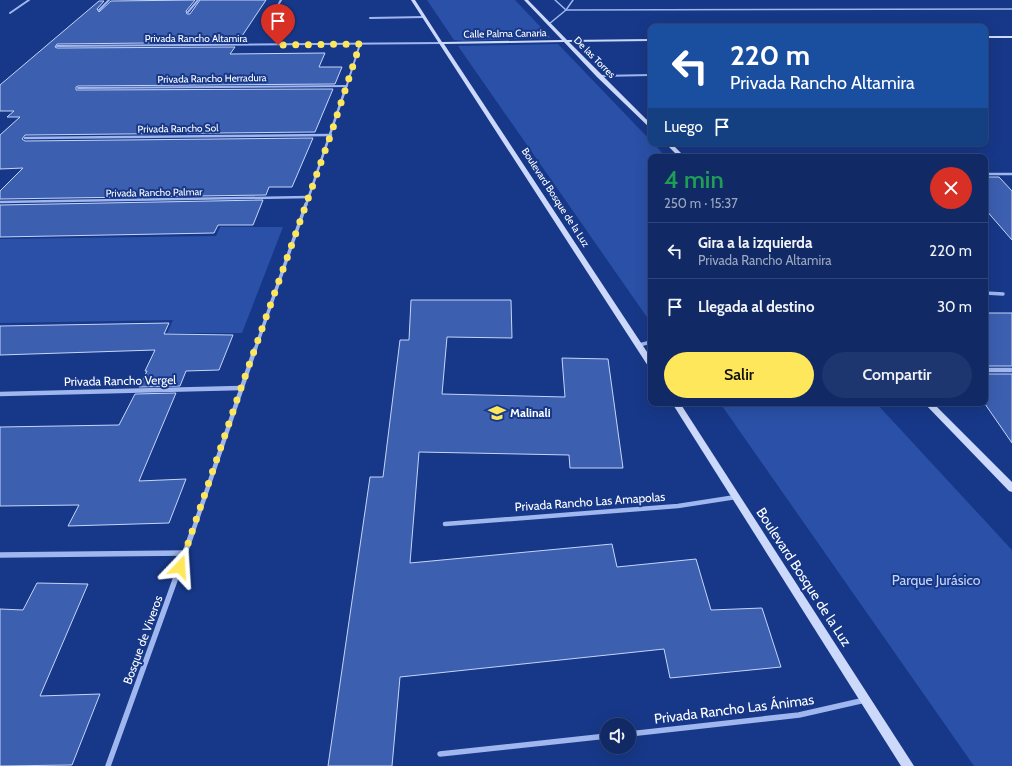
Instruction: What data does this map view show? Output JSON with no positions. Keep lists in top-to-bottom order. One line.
{"streets":{"main road":["Calle Palma Canaria","De las Torres","Boulevard Bosque de la Luz"],"street":["Privada Rancho Altamira","Privada Rancho Herradura","Privada Rancho Sol","Privada Rancho Palmar","Privada Rancho Vergel","Privada Rancho Las Amapolas","Bosque de Viveros","Privada Rancho Las Ánimas"]},"crossings":[["Calle Palma Canaria","Privada Rancho Altamira"],["Calle Palma Canaria","De las Torres"],["Calle Palma Canaria","Boulevard Bosque de la Luz"],["Calle Palma Canaria","Bosque de Viveros"],["Privada Rancho Altamira","Bosque de Viveros"],["Privada Rancho Herradura","Bosque de Viveros"],["Privada Rancho Sol","Bosque de Viveros"],["Privada Rancho Palmar","Bosque de Viveros"],["Boulevard Bosque de la Luz","Privada Rancho Las Amapolas"],["Boulevard Bosque de la Luz","Privada Rancho Las Ánimas"],["Privada Rancho Vergel","Bosque de Viveros"]],"parks":["Parque Jurásico"],"places":{"school or university":["Malinali"]},"page":{"turn":["220 m","Privada Rancho Altamira"],"then":"Luego","heading":["4 min","250 m · 15:37"],"list":[{"name":"Gira a la izquierda","note":"Privada Rancho Altamira","value":"220 m"},{"name":"Llegada al destino","value":"30 m"}],"buttons":["Salir","Compartir"]}}
